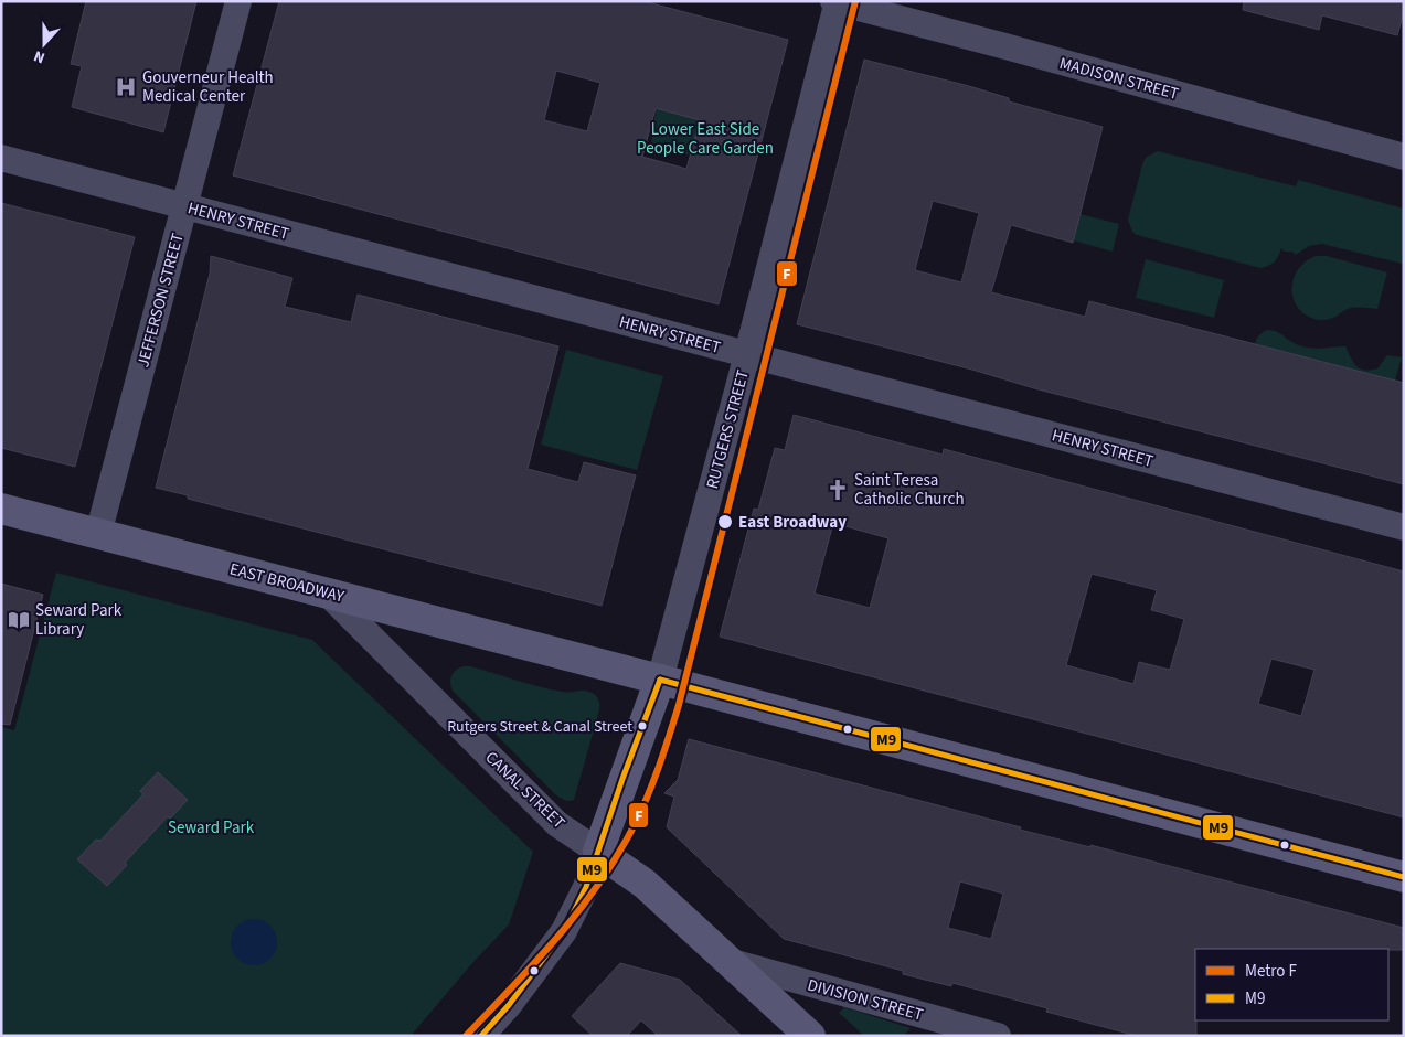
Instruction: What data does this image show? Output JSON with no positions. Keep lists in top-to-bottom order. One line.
{"streets":{"main road":["RUTGERS STREET","EAST BROADWAY","CANAL STREET"],"street":["MADISON STREET","HENRY STREET","JEFFERSON STREET","DIVISION STREET"]},"crossings":[["MADISON STREET","RUTGERS STREET"],["HENRY STREET","JEFFERSON STREET"],["HENRY STREET","RUTGERS STREET"],["JEFFERSON STREET","EAST BROADWAY"],["RUTGERS STREET","EAST BROADWAY"],["RUTGERS STREET","CANAL STREET"],["EAST BROADWAY","CANAL STREET"],["CANAL STREET","DIVISION STREET"]],"parks":["Lower East Side People Care Garden","Seward Park"],"places":{"hospital":["Gouverneur Health Medical Center"],"church":["Saint Teresa Catholic Church"],"other":["East Broadway","Rutgers Street & Canal Street"],"library":["Seward Park Library"]},"lines":["metro line F","transit line M9"],"legend":["Metro F","M9"],"north":"bottom"}
